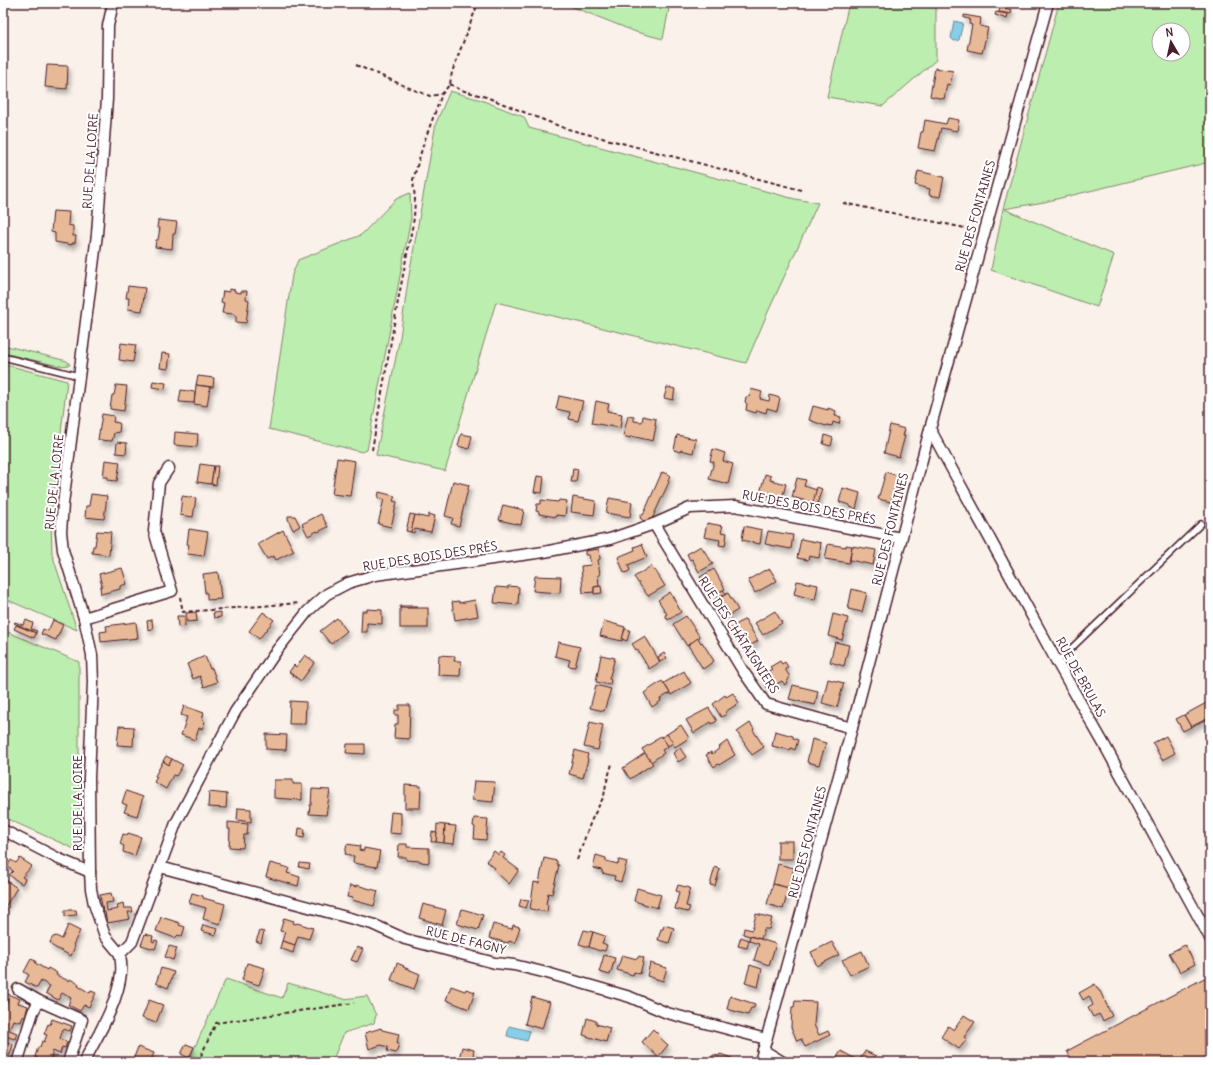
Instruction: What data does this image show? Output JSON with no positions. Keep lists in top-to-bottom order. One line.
{"streets":{"street":["RUE DE LA LOIRE","RUE DES FONTAINES","RUE DES BOIS DES PRÉS","RUE DES CHÂTAIGNIERS","RUE DE BRULAS","RUE DE FAGNY"]},"crossings":[["RUE DE LA LOIRE","RUE DES BOIS DES PRÉS"],["RUE DES FONTAINES","RUE DES BOIS DES PRÉS"],["RUE DES FONTAINES","RUE DES CHÂTAIGNIERS"],["RUE DES FONTAINES","RUE DE BRULAS"],["RUE DES FONTAINES","RUE DE FAGNY"],["RUE DES BOIS DES PRÉS","RUE DES CHÂTAIGNIERS"],["RUE DES BOIS DES PRÉS","RUE DE FAGNY"]],"north":"top"}
